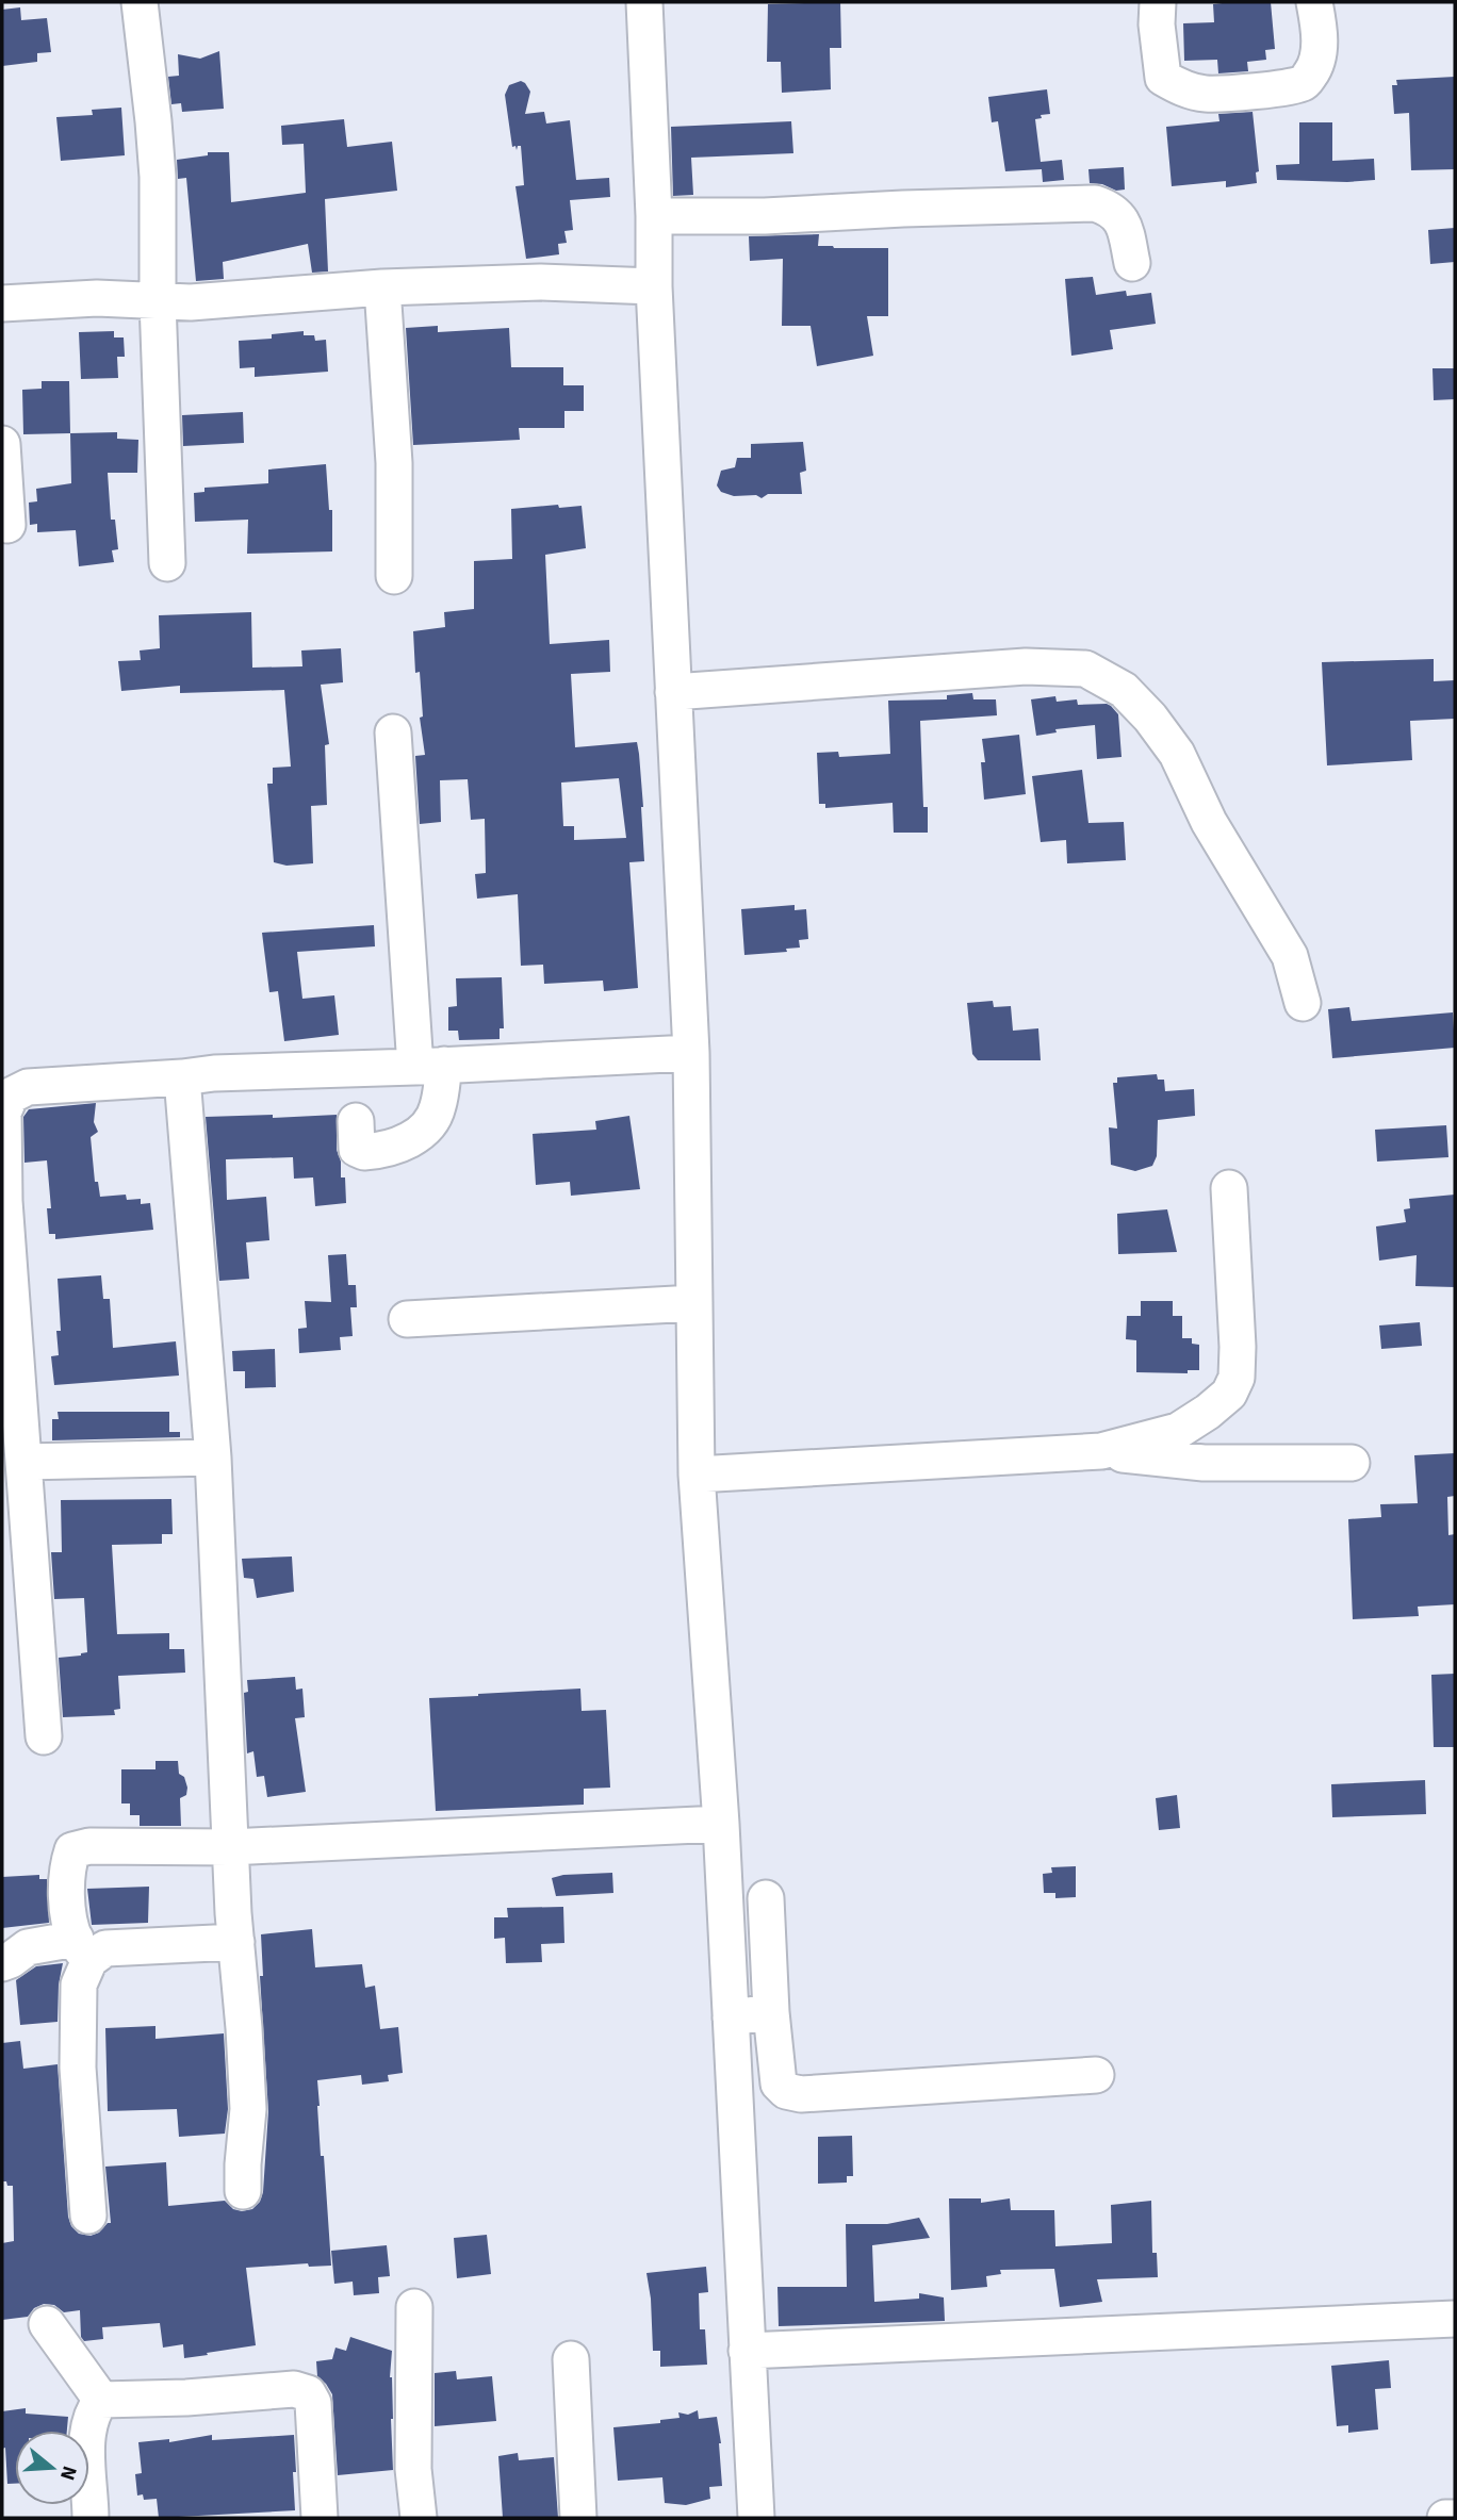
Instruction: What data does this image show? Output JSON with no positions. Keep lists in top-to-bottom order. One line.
{"north":"right"}
